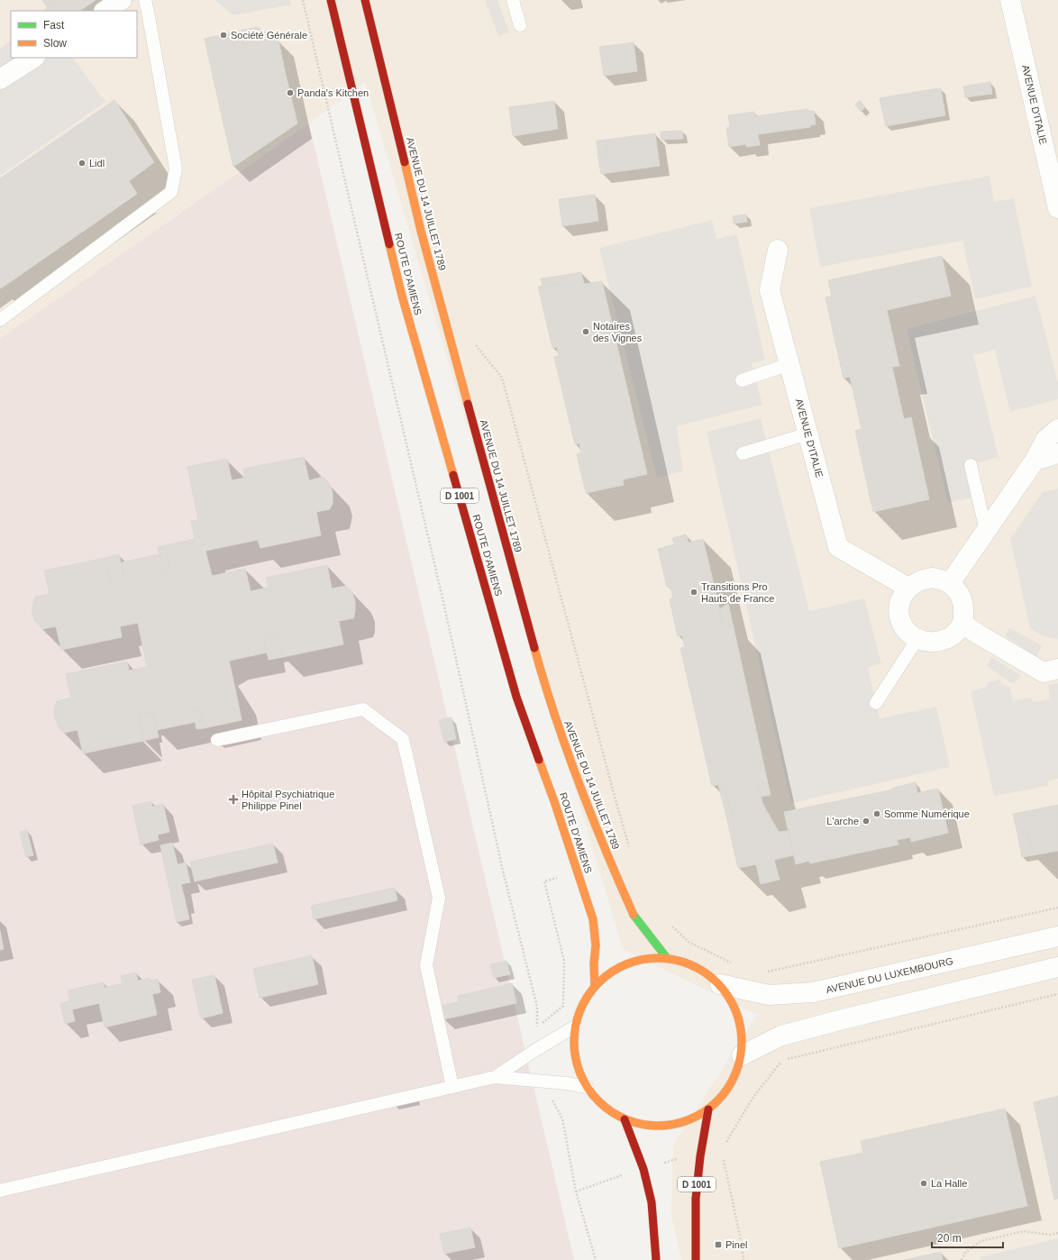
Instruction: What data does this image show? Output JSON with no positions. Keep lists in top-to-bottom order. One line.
{"streets":{"main road":["AVENUE DU 14 JUILLET 1789","ROUTE D'AMIENS","D 1001"],"street":["AVENUE D'ITALIE","AVENUE DU LUXEMBOURG"]},"places":{"other":["Société Générale","Panda's Kitchen","Lidl","Notaires des Vignes","Transitions Pro Hauts de France","Somme Numérique","L'arche","La Halle"],"health":["Hôpital Psychiatrique Philippe Pinel"],"transit":["Pinel"]},"legend":["Fast","Slow"],"scale_bar":"20 m"}
